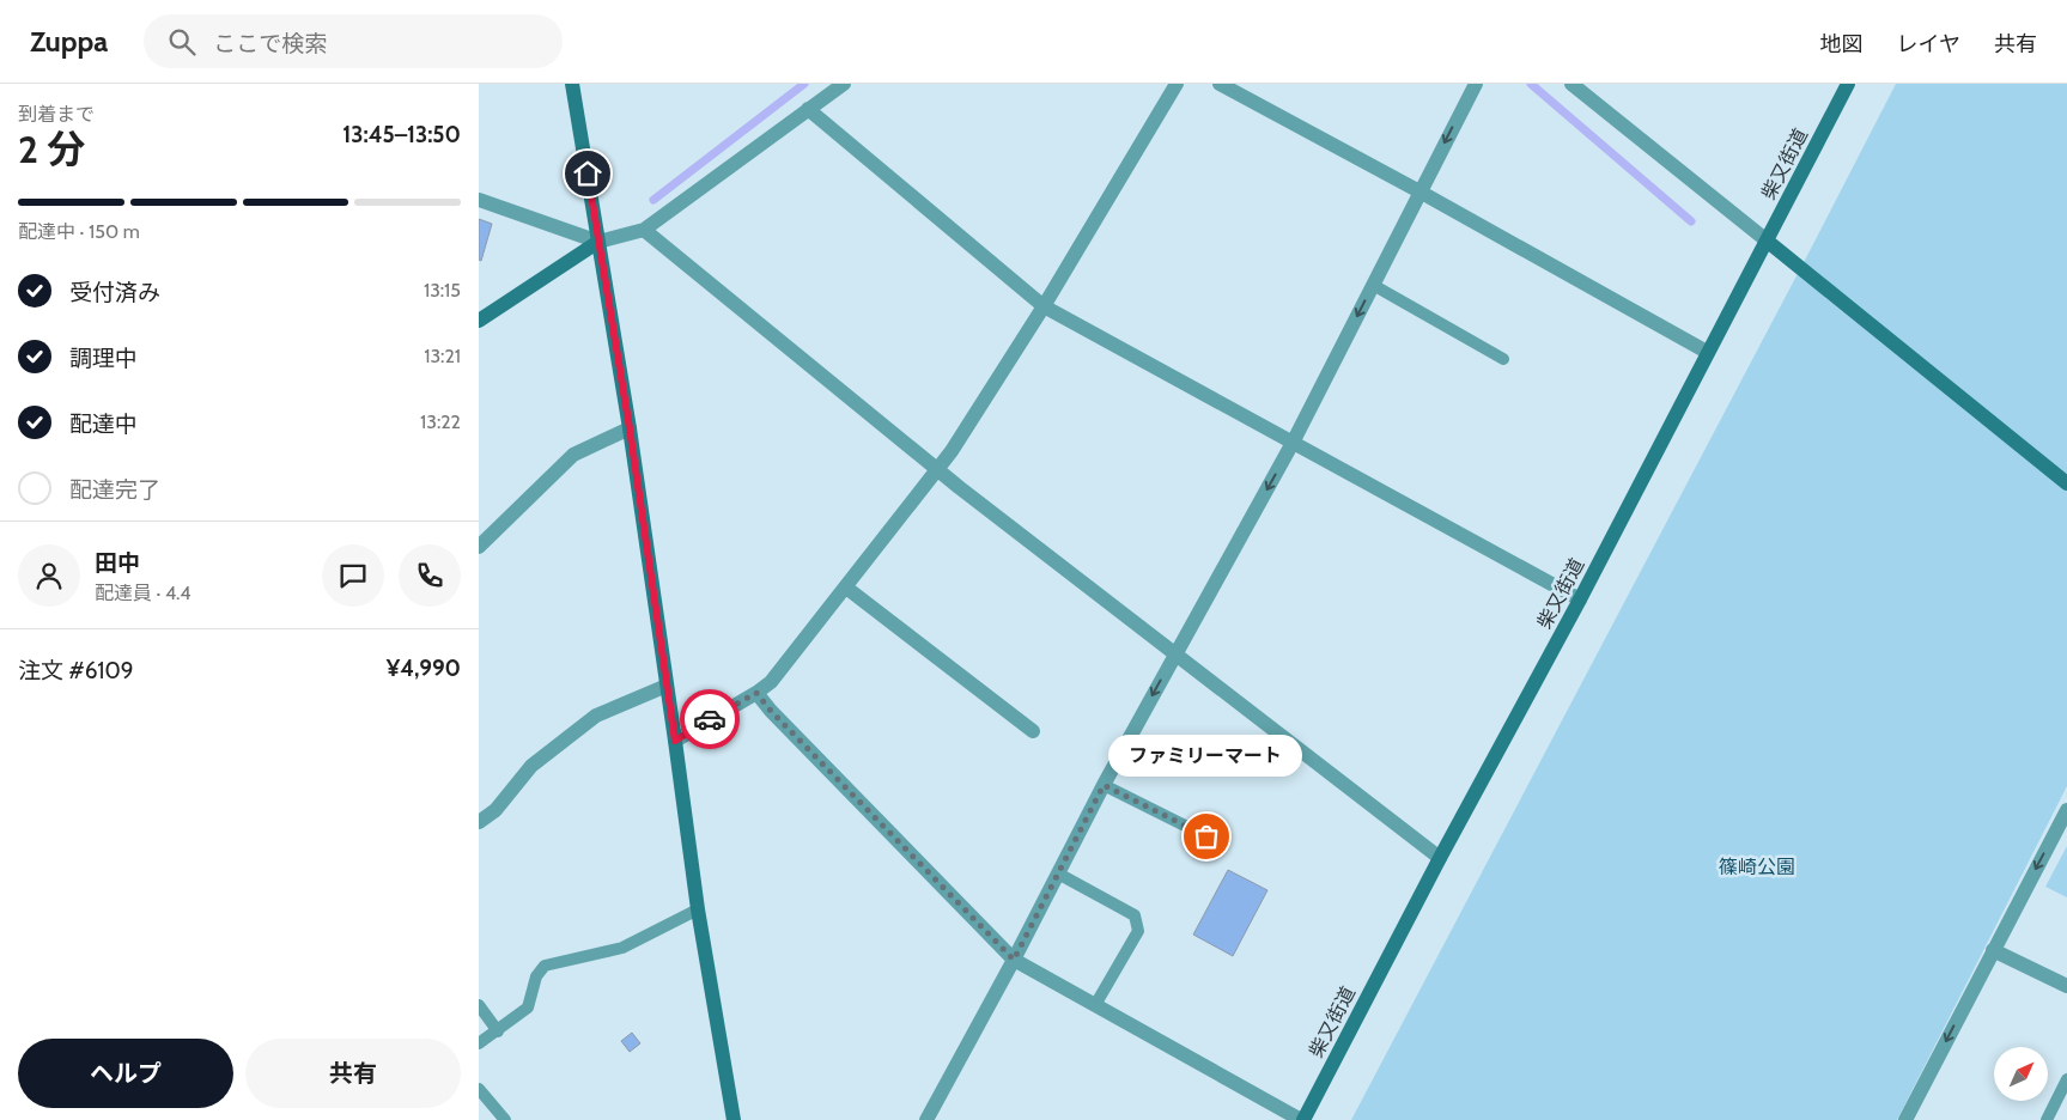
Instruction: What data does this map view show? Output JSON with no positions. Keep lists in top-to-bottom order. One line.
{"streets":{"street":["柴又街道"]},"parks":["篠崎公園"],"places":["ファミリーマート"],"north":"top right","page":{"header":"Zuppa","search":"ここで検索","nav":["地図","レイヤ","共有"],"heading":["2 分","到着まで","13:45–13:50"],"panel":["田中","配達員 · 4.4","注文 #6109","¥4,990"],"bar":"配達中 · 150 m","list":[["受付済み","13:15"],["調理中","13:21"],["配達中","13:22"],"配達完了"],"bubble":"ファミリーマート","buttons":["ヘルプ","共有"]}}
